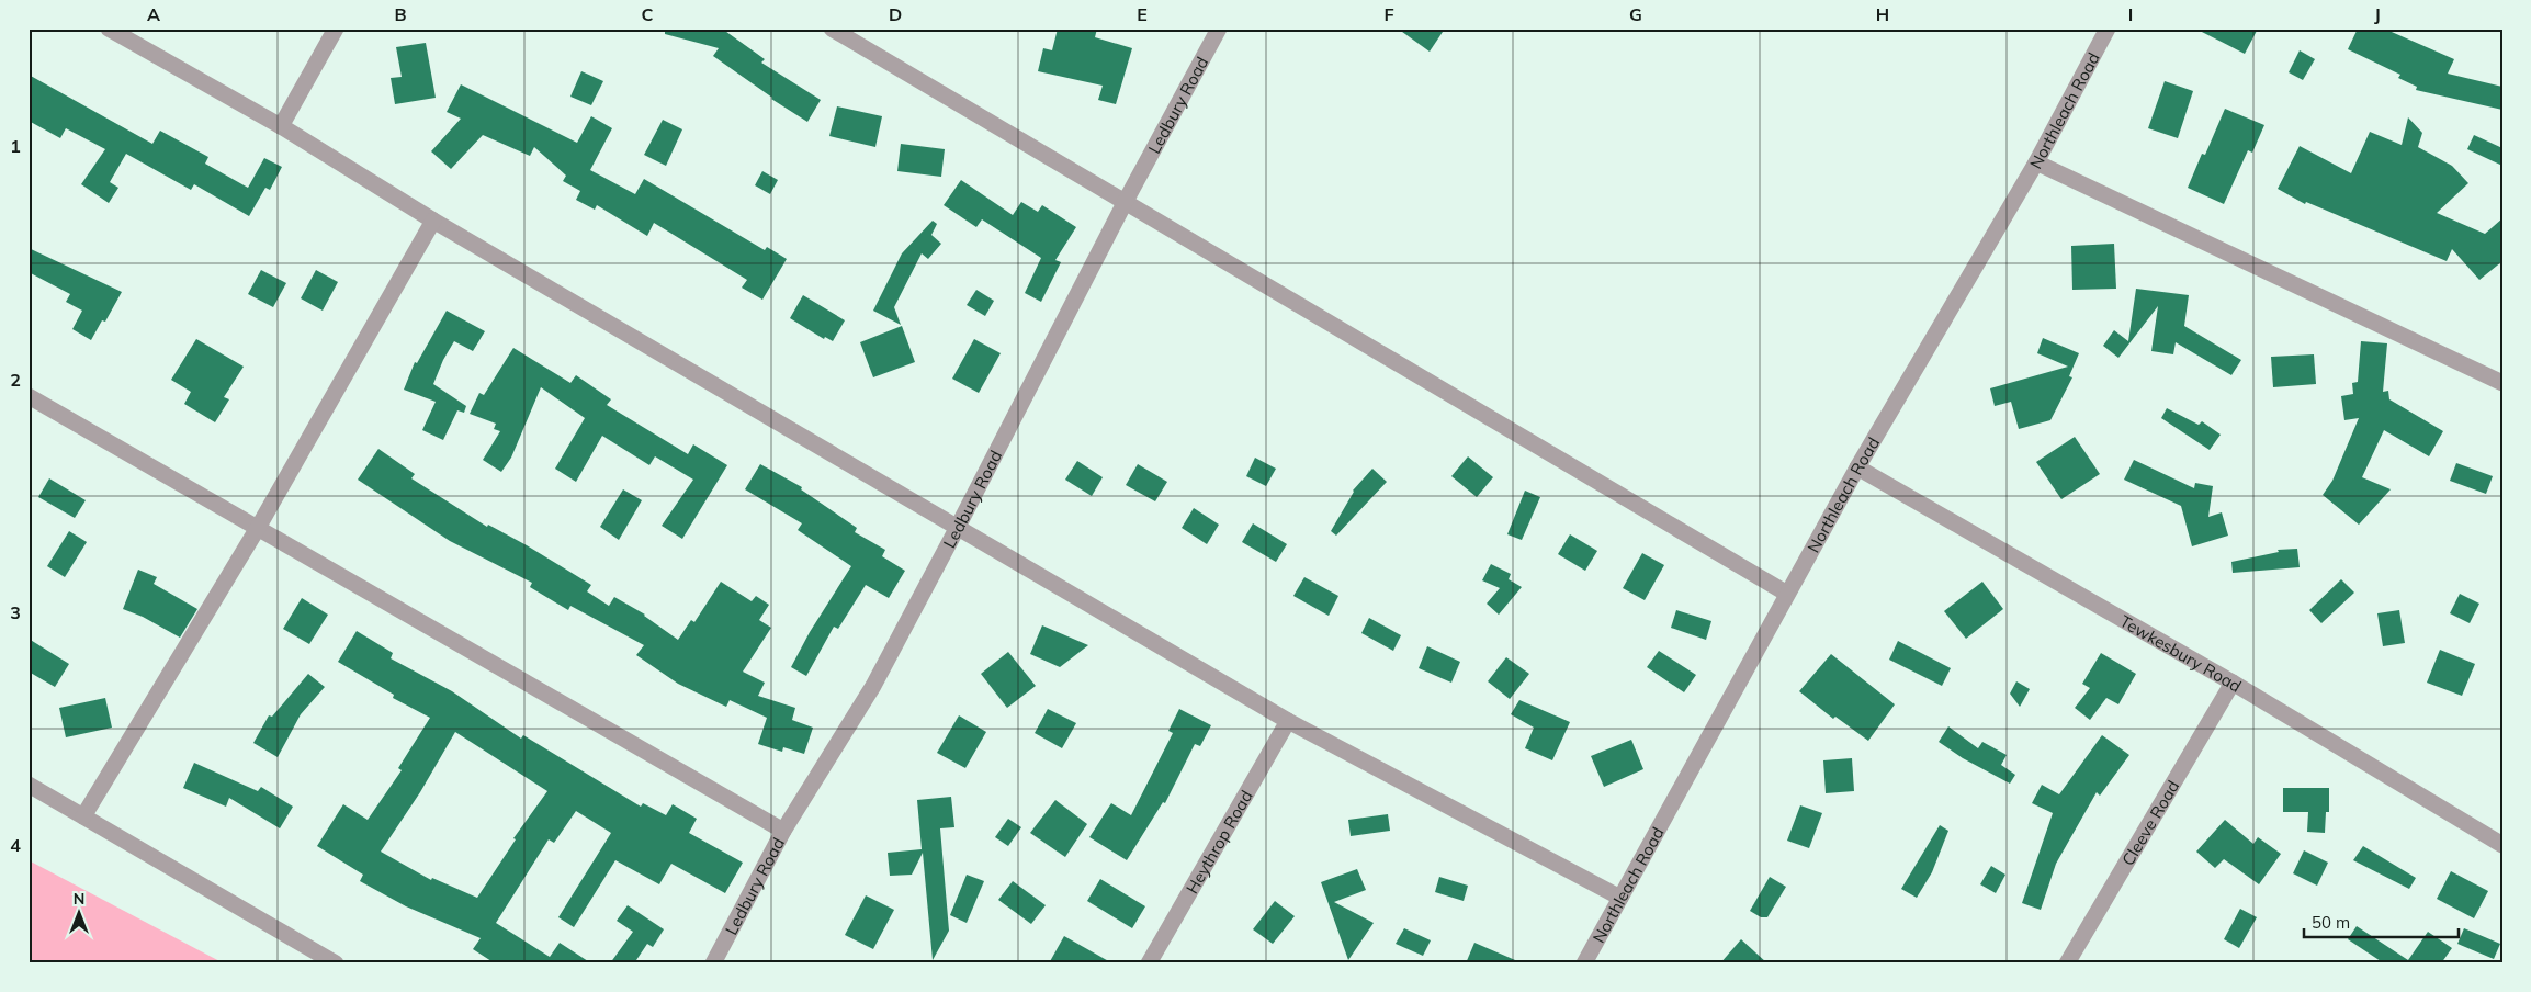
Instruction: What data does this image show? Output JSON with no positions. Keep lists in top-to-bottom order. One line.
{"streets":{"street":["Ledbury Road","Northleach Road","Tewkesbury Road","Cleeve Road","Heythrop Road"]},"crossings":[["Northleach Road","Tewkesbury Road"],["Tewkesbury Road","Cleeve Road"]],"scale_bar":"50 m","north":"top","grid":{"columns":["A","B","C","D","E","F","G","H","I","J"],"rows":["1","2","3","4"]}}
